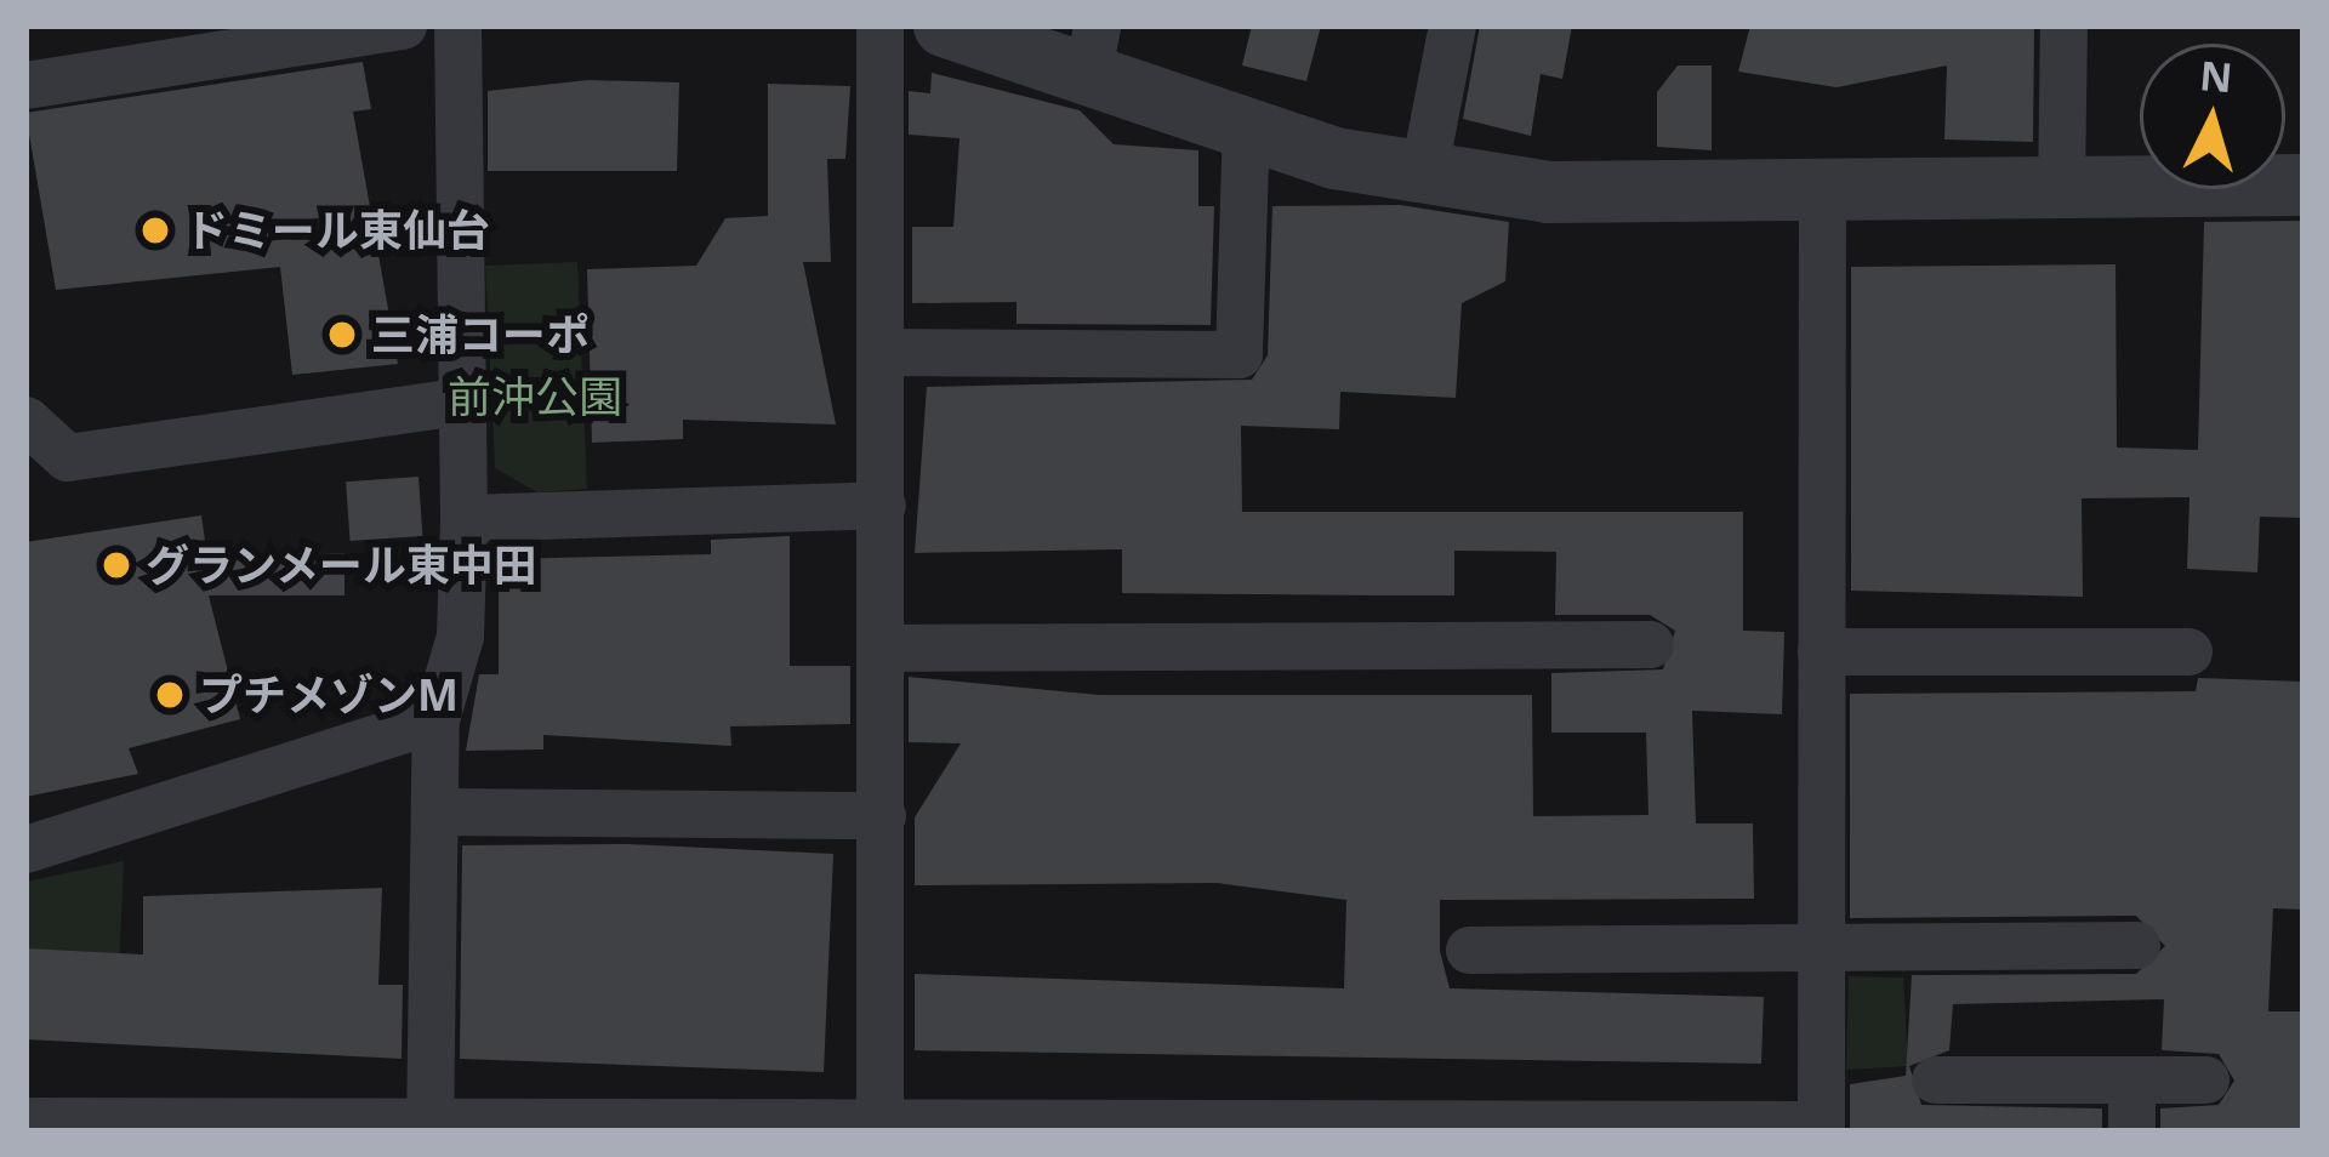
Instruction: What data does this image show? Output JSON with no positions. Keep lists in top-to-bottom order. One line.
{"parks":["前沖公園"],"places":["ドミール東仙台","三浦コーポ","グランメール東中田","プチメゾンM"],"north":"top"}
